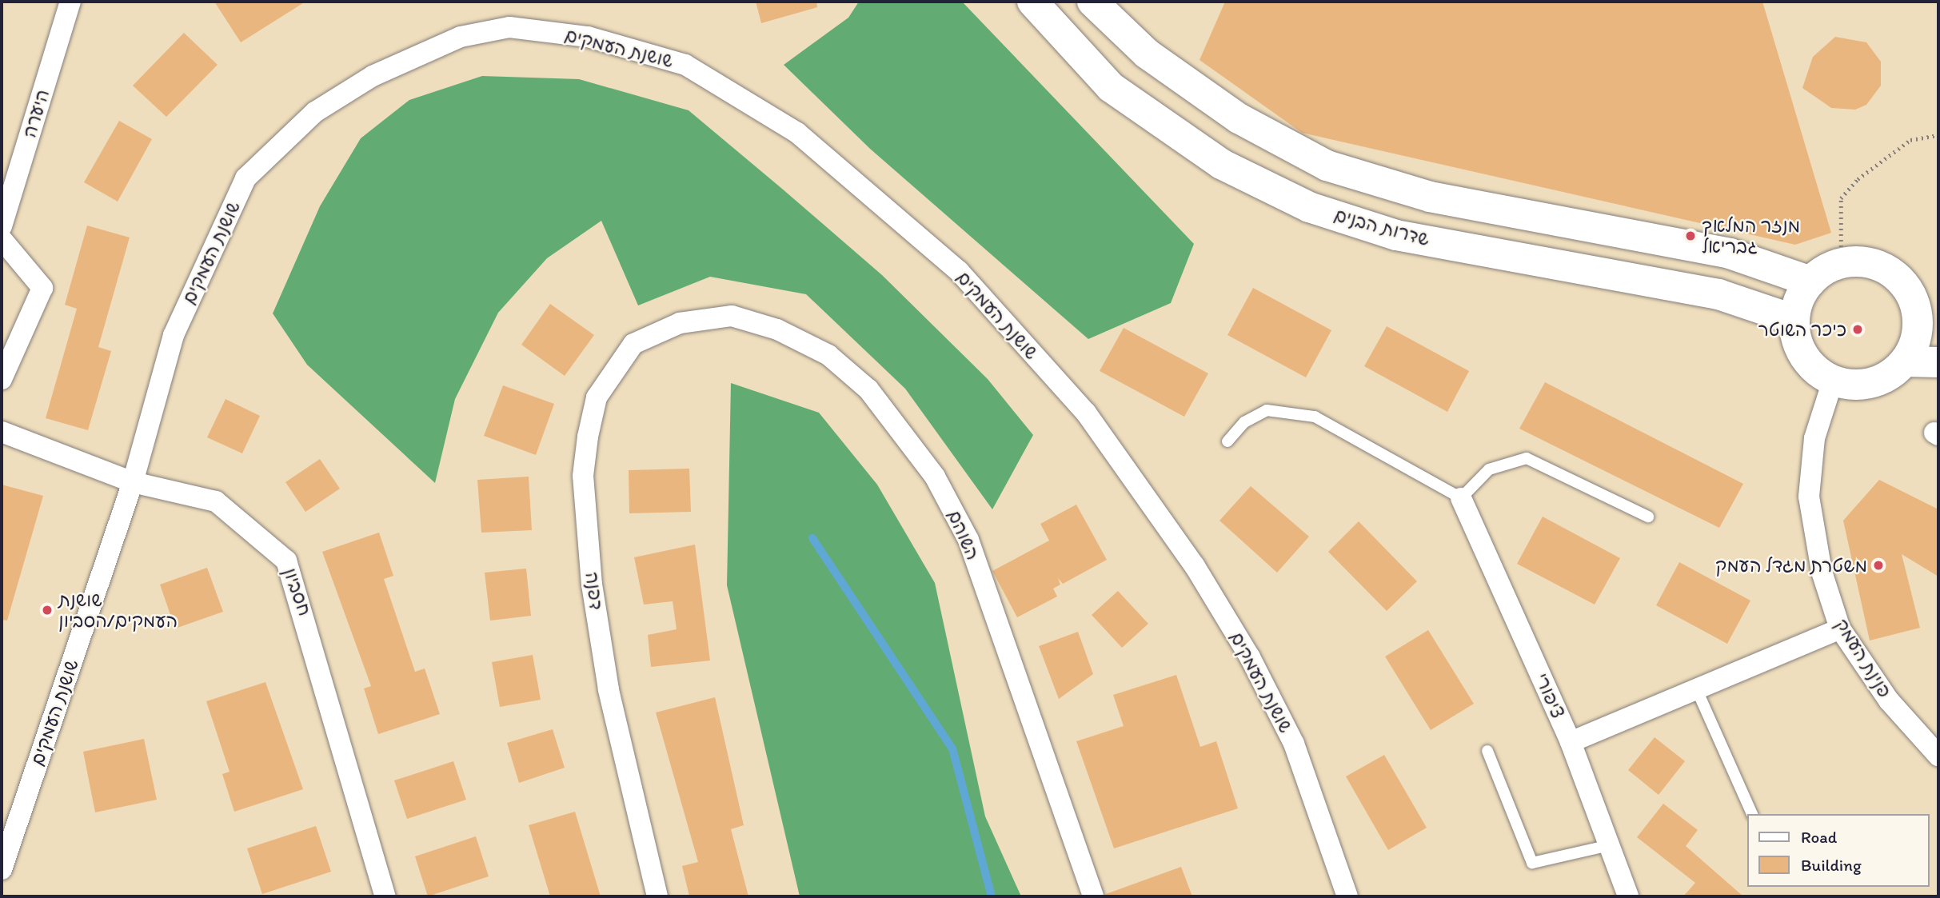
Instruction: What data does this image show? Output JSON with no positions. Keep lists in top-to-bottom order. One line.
{"streets":{"main road":["שדרות הבנים"],"street":["שושנת העמקים","היערה","השוהם","דפנה","חסביון","פנינת העמק","ציפורי"]},"crossings":[["שושנת העמקים","חסביון"],["שדרות הבנים","פנינת העמק"],["השוהם","דפנה"]],"places":["מנזר המלאך גבריאל","כיכר השוטר","משטרת מגדל העמק","שושנת העמקים/הסביון"],"legend":["Road","Building"]}
